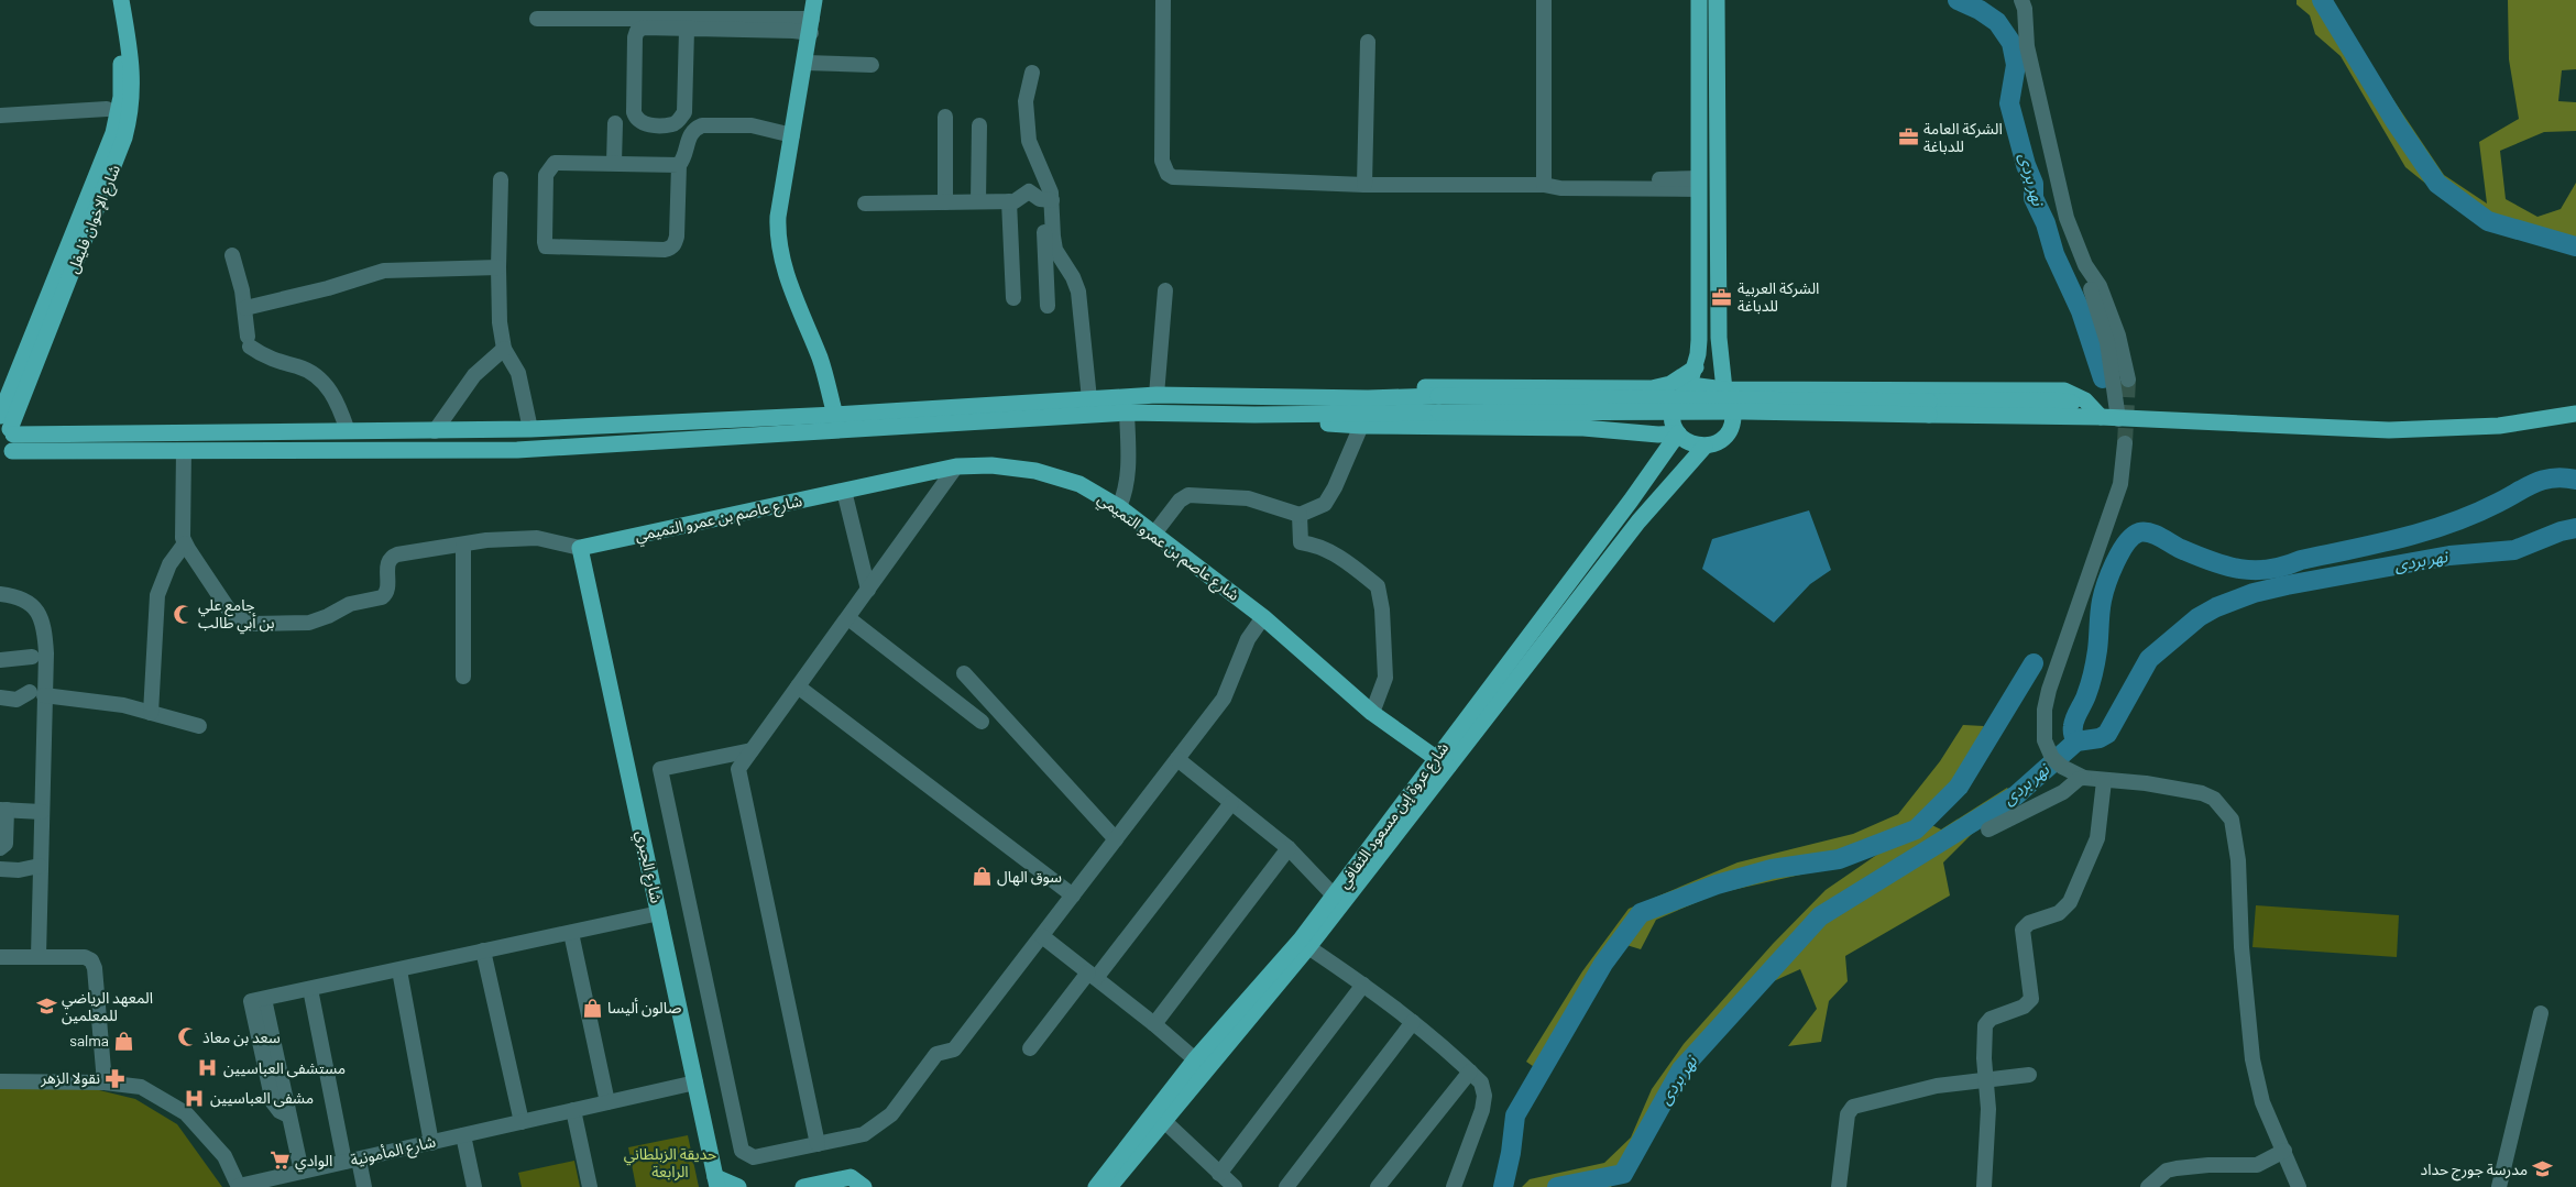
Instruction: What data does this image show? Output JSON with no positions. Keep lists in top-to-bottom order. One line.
{"streets":{"main road":["شارع الإخوان فليفل","شارع عاصم بن عمرو التميمي","شارع عروة إبن مسعود الثقافي","شارع الجبري"],"street":["شارع المأمونية"]},"crossings":[["شارع عاصم بن عمرو التميمي","شارع عروة إبن مسعود الثقافي"],["شارع عاصم بن عمرو التميمي","شارع الجبري"],["شارع الجبري","شارع المأمونية"]],"water":["نهر بردى"],"parks":["حديقة الزبلطاني الرابعة"],"places":{"office":["الشركة العامة للدباغة","الشركة العربية للدباغة"],"mosque":["جامع علي بن أبي طالب","سعد بن معاذ"],"shop":["سوق الهال","صالون أليسا","salma"],"school or university":["المعهد الرياضي للمعلمين","مدرسة جورج حداد"],"hospital":["مستشفى العباسيين","مشفى العباسيين"],"pharmacy":["نقولا الزهر"],"supermarket":["الوادي"]}}
